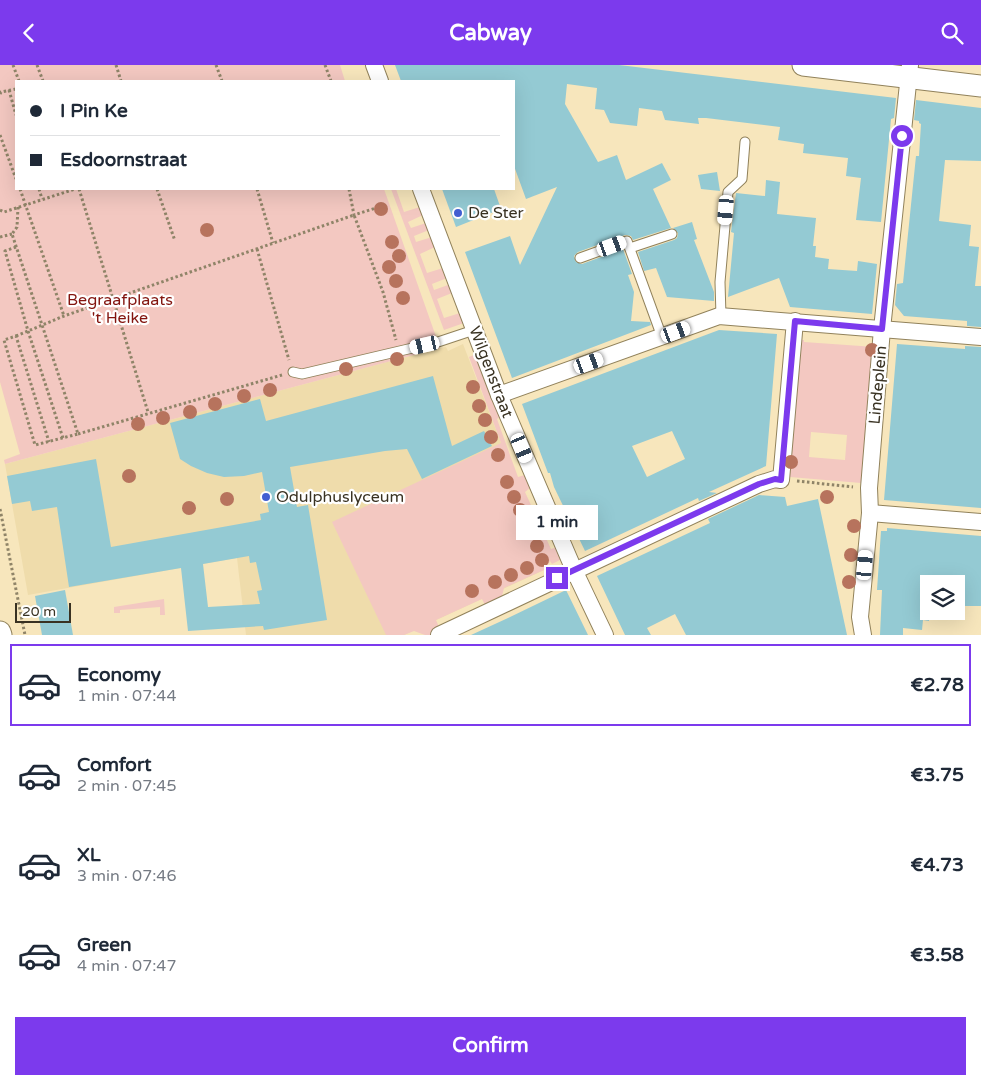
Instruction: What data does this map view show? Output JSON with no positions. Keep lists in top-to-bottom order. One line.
{"streets":{"street":["Wilgenstraat","Lindeplein"]},"parks":["Begraafplaats 't Heike"],"places":["De Ster","Odulphuslyceum"],"scale_bar":"20 m","page":{"header":"Cabway","banner":["I Pin Ke","Esdoornstraat"],"bubble":"1 min","scale":"20 m","list":[{"name":"Economy","note":"1 min · 07:44","value":"€2.78"},{"name":"Comfort","note":"2 min · 07:45","value":"€3.75"},{"name":"XL","note":"3 min · 07:46","value":"€4.73"},{"name":"Green","note":"4 min · 07:47","value":"€3.58"}],"buttons":"Confirm"}}
